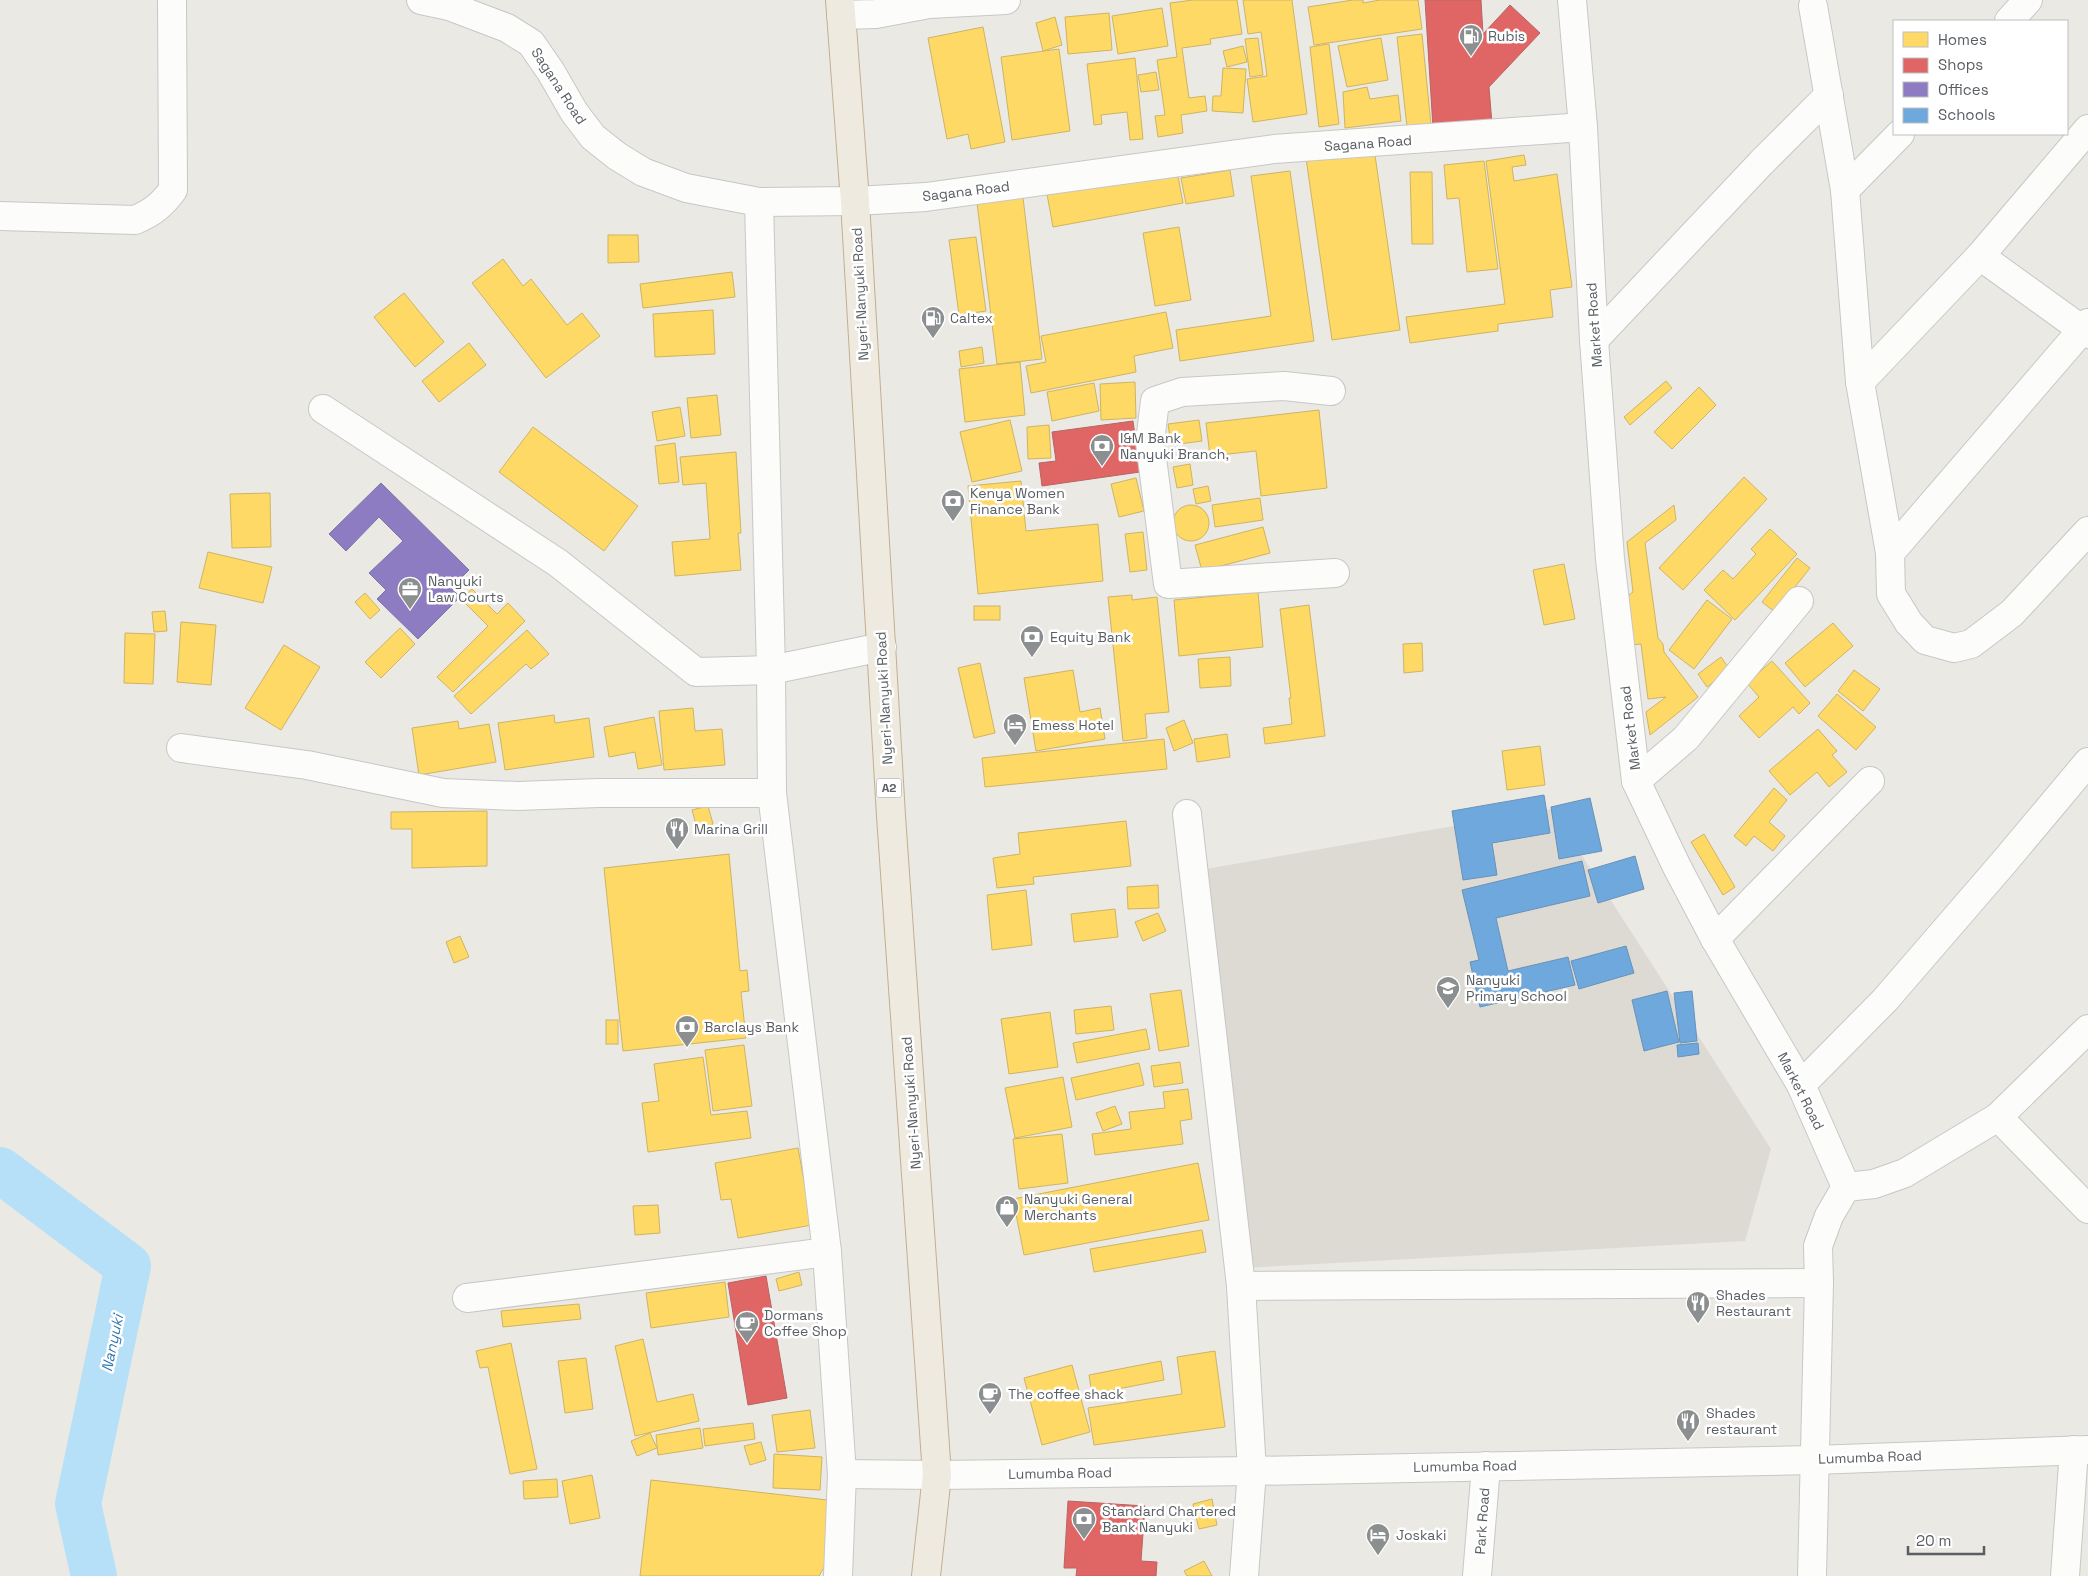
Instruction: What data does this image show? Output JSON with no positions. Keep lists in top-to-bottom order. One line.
{"streets":{"highway":["Nyeri-Nanyuki Road","A2"],"street":["Sagana Road","Market Road","Lumumba Road","Park Road"]},"crossings":[["Sagana Road","Nyeri-Nanyuki Road"],["Sagana Road","Market Road"],["Nyeri-Nanyuki Road","Lumumba Road"],["Lumumba Road","Park Road"]],"water":["Nanyuki"],"places":{"fuel station":["Rubis","Caltex"],"bank":["I&M Bank Nanyuki Branch,","Kenya Women Finance Bank","Equity Bank","Barclays Bank","Standard Chartered Bank Nanyuki"],"office":["Nanyuki Law Courts"],"hotel":["Emess Hotel","Joskaki"],"restaurant":["Marina Grill","Shades Restaurant","Shades restaurant"],"school or university":["Nanyuki Primary School"],"shop":["Nanyuki General Merchants"],"cafe":["Dormans Coffee Shop","The coffee shack"]},"legend":["Homes","Shops","Offices","Schools"],"scale_bar":"20 m"}
